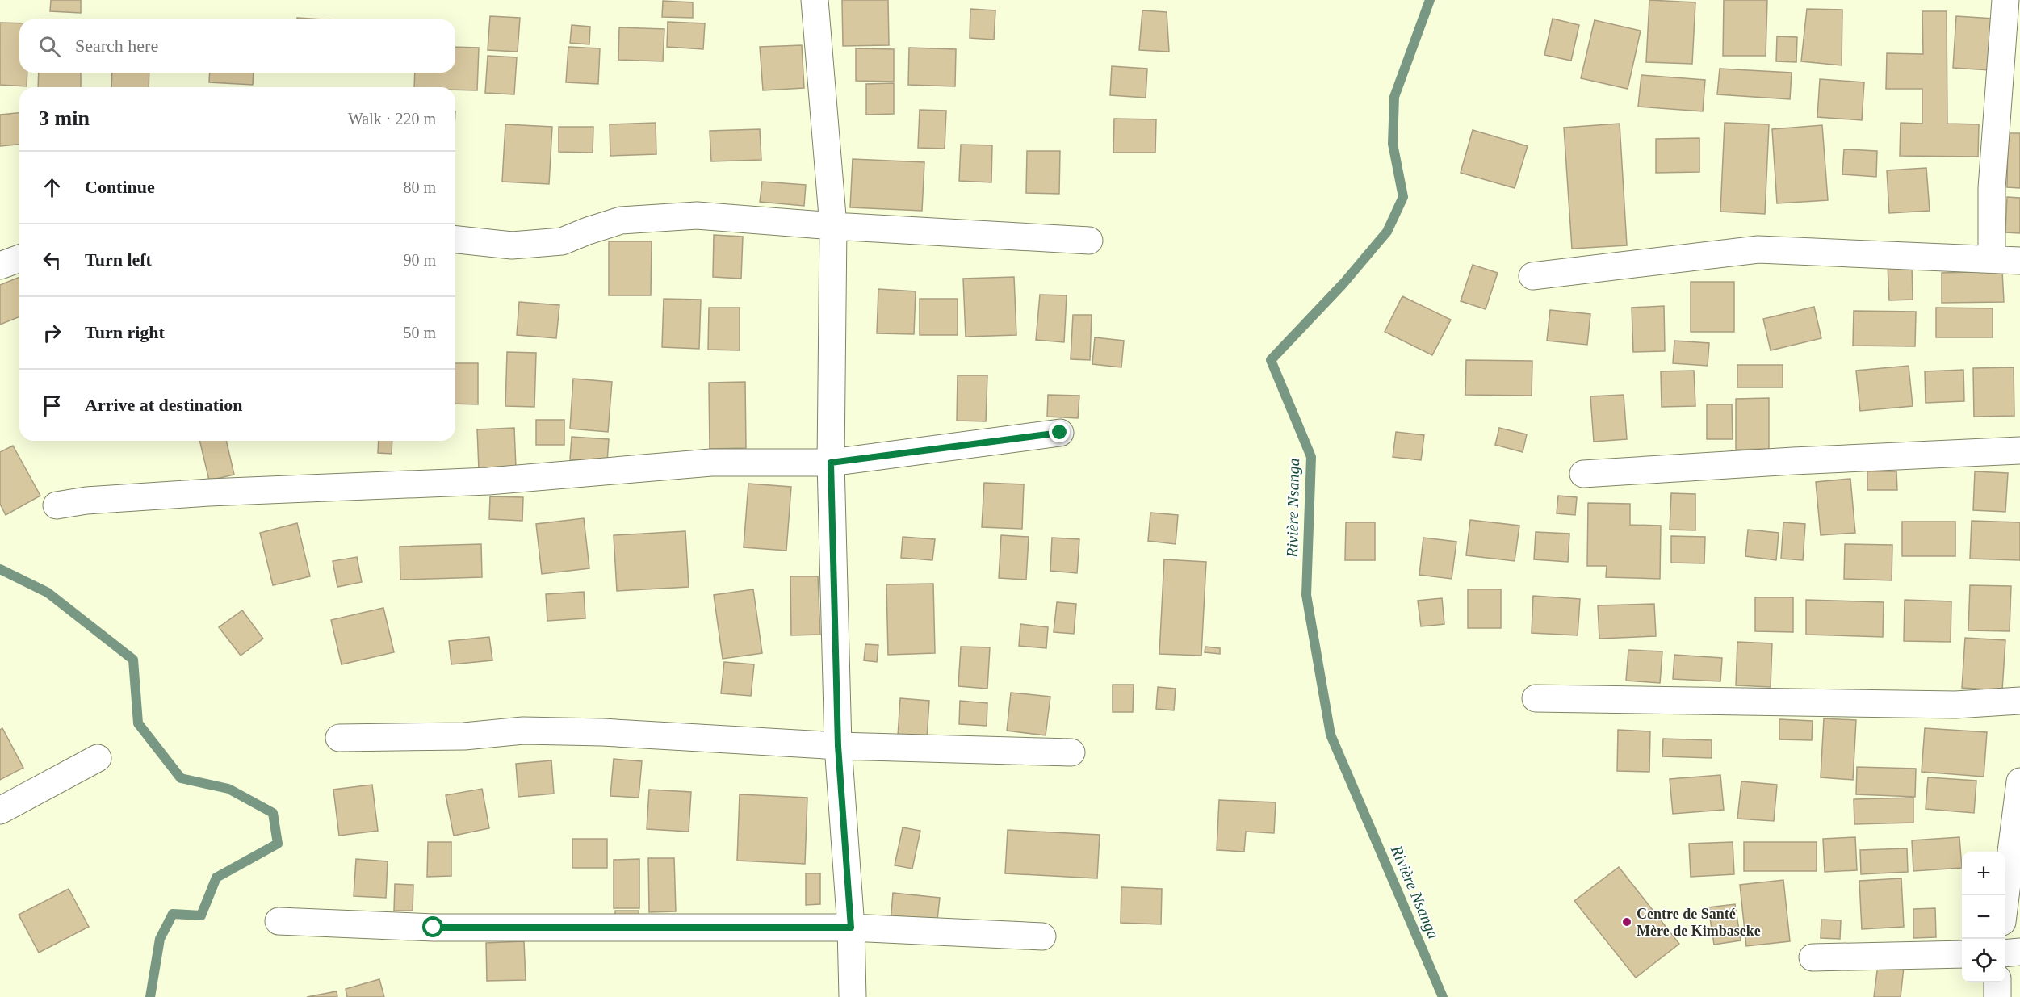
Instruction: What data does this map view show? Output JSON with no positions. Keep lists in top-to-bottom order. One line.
{"water":["Rivière Nsanga"],"places":["Centre de Santé Mère de Kimbaseke"],"page":{"search":"Search here","heading":["3 min","Walk · 220 m"],"list":[["Continue","80 m"],["Turn left","90 m"],["Turn right","50 m"],"Arrive at destination"],"map_buttons":["+","−"]}}
